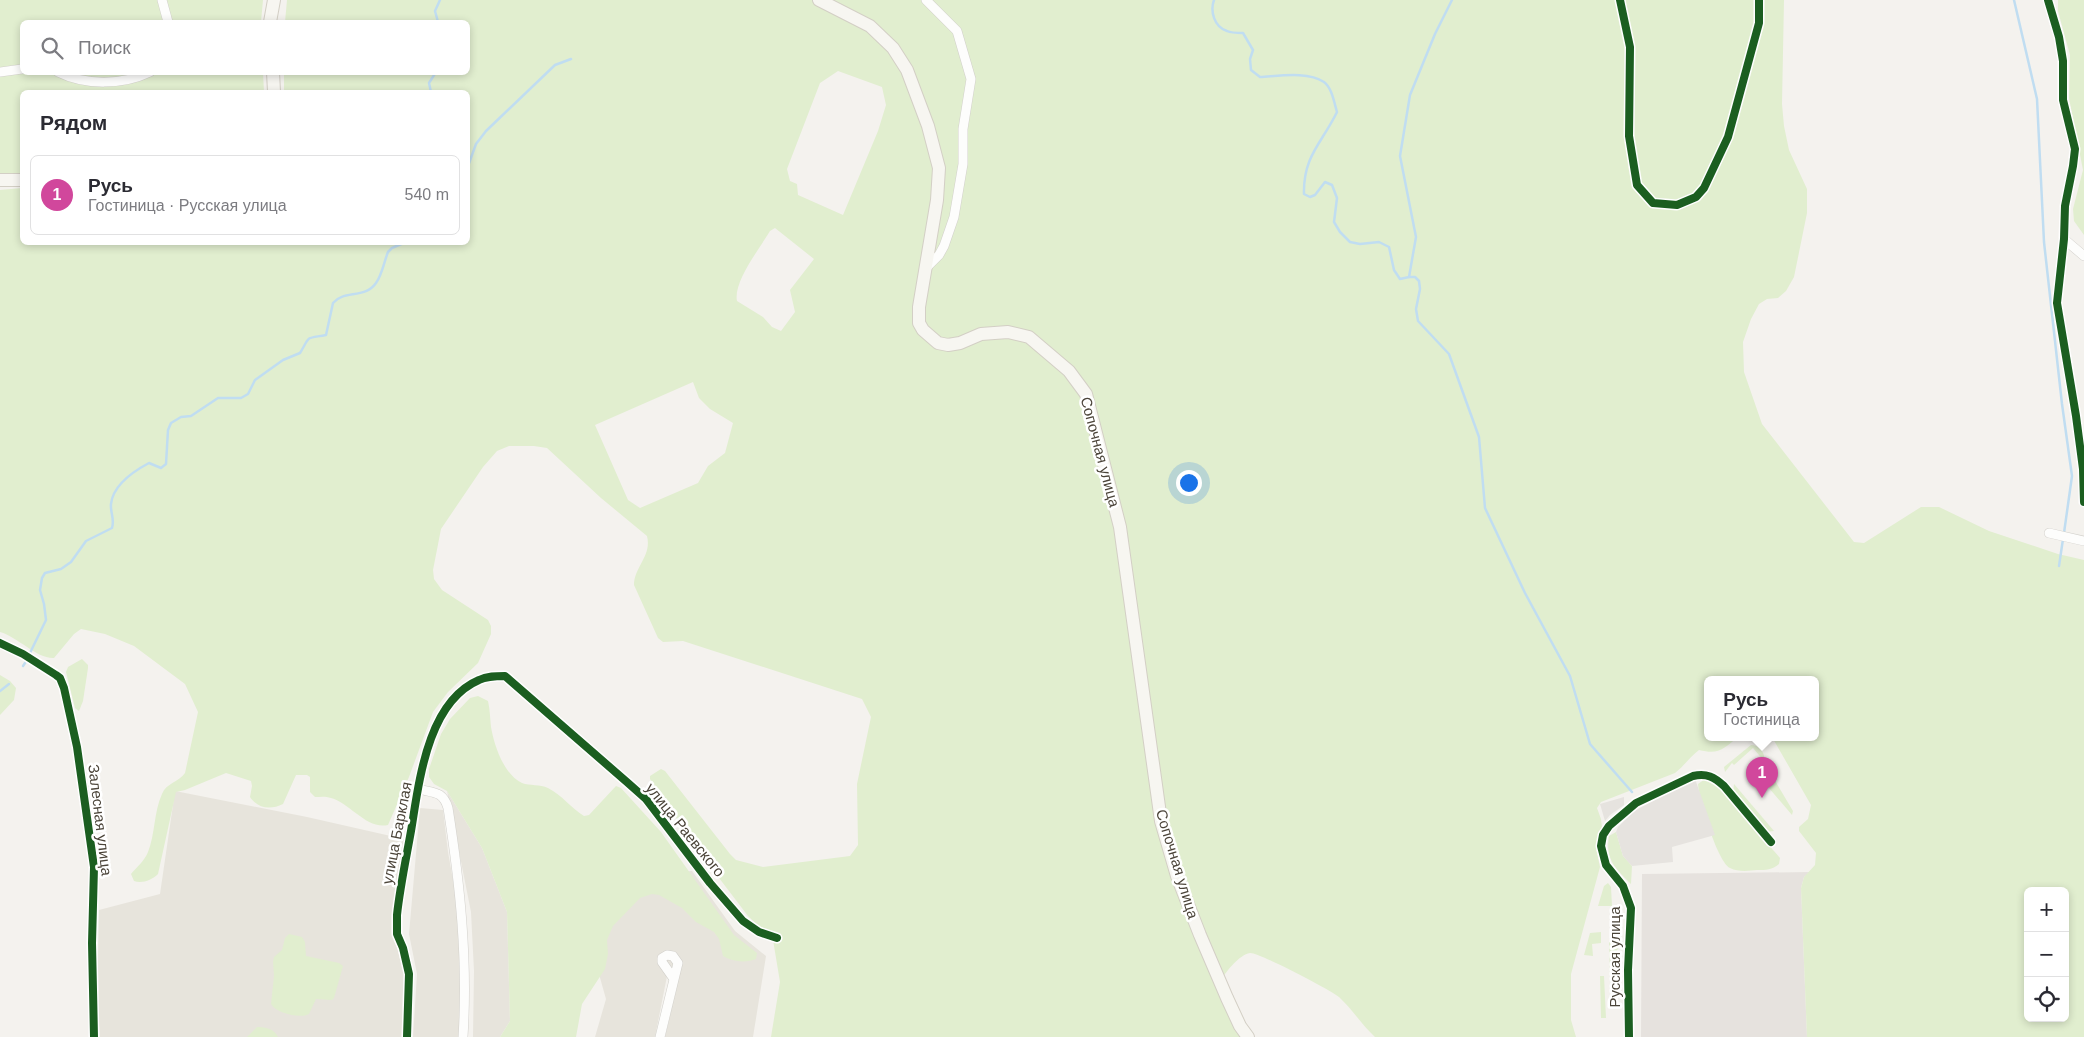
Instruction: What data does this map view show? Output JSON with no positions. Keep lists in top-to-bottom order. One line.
{"streets":{"main road":["Сопочная улица"],"street":["Залесная улица","улица Раевского","улица Барклая","Русская улица"]},"crossings":[["улица Раевского","улица Барклая"]],"page":{"search":"Поиск","heading":"Рядом","list":[{"mark":"1","name":"Русь","note":"Гостиница · Русская улица","value":"540 m"}],"popup":["Русь","Гостиница"],"pins":"1","map_buttons":["+","−"]}}
